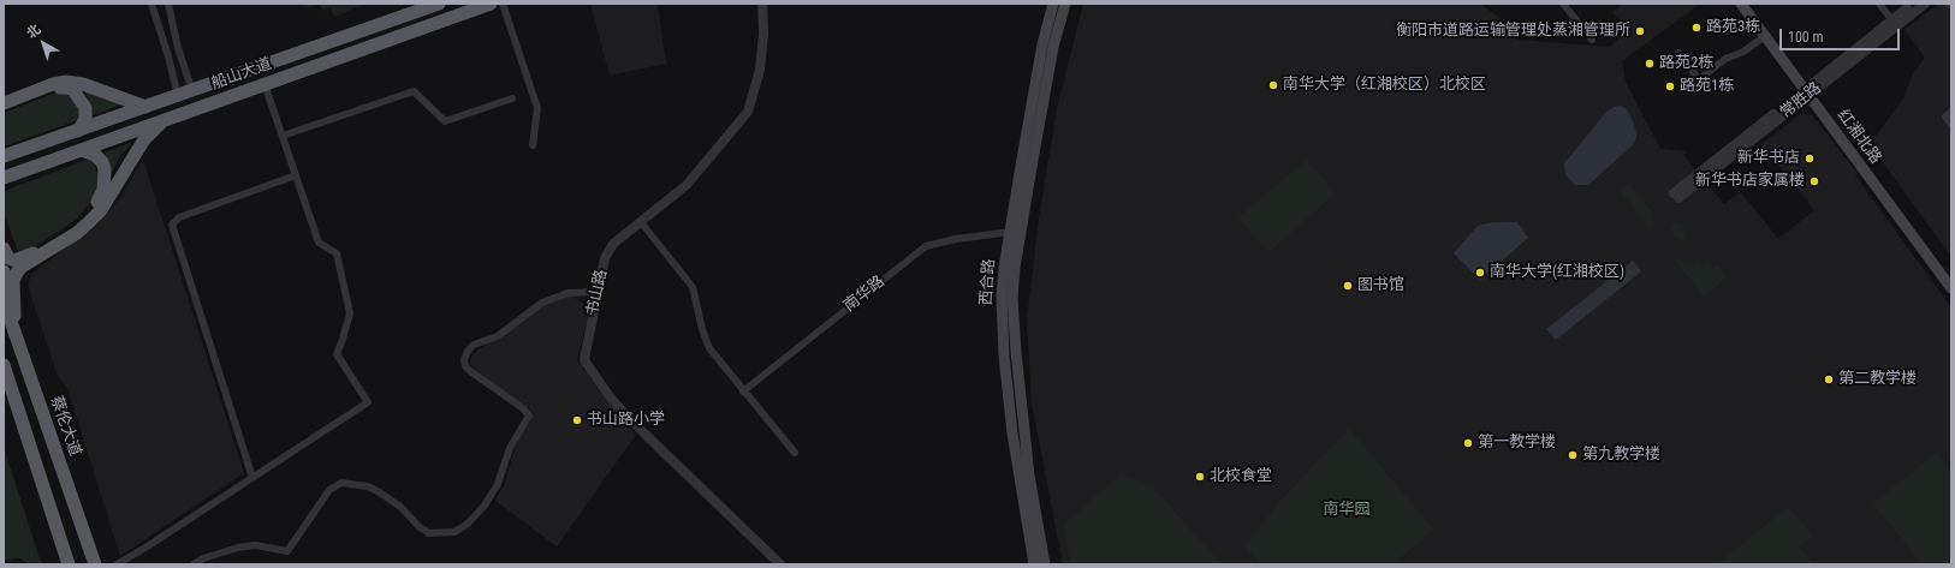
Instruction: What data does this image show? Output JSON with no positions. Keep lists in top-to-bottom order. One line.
{"streets":{"highway":["船山大道","蔡伦大道"],"main road":["红湘北路","西合路"],"street":["常胜路","书山路","南华路"]},"crossings":[["常胜路","红湘北路"]],"parks":["南华园"],"places":["路苑3栋","衡阳市道路运输管理处蒸湘管理所","路苑2栋","南华大学（红湘校区）北校区","路苑1栋","新华书店","新华书店家属楼","南华大学(红湘校区)","图书馆","第二教学楼","书山路小学","第一教学楼","第九教学楼","北校食堂"],"scale_bar":"100 m","north":"top left"}
